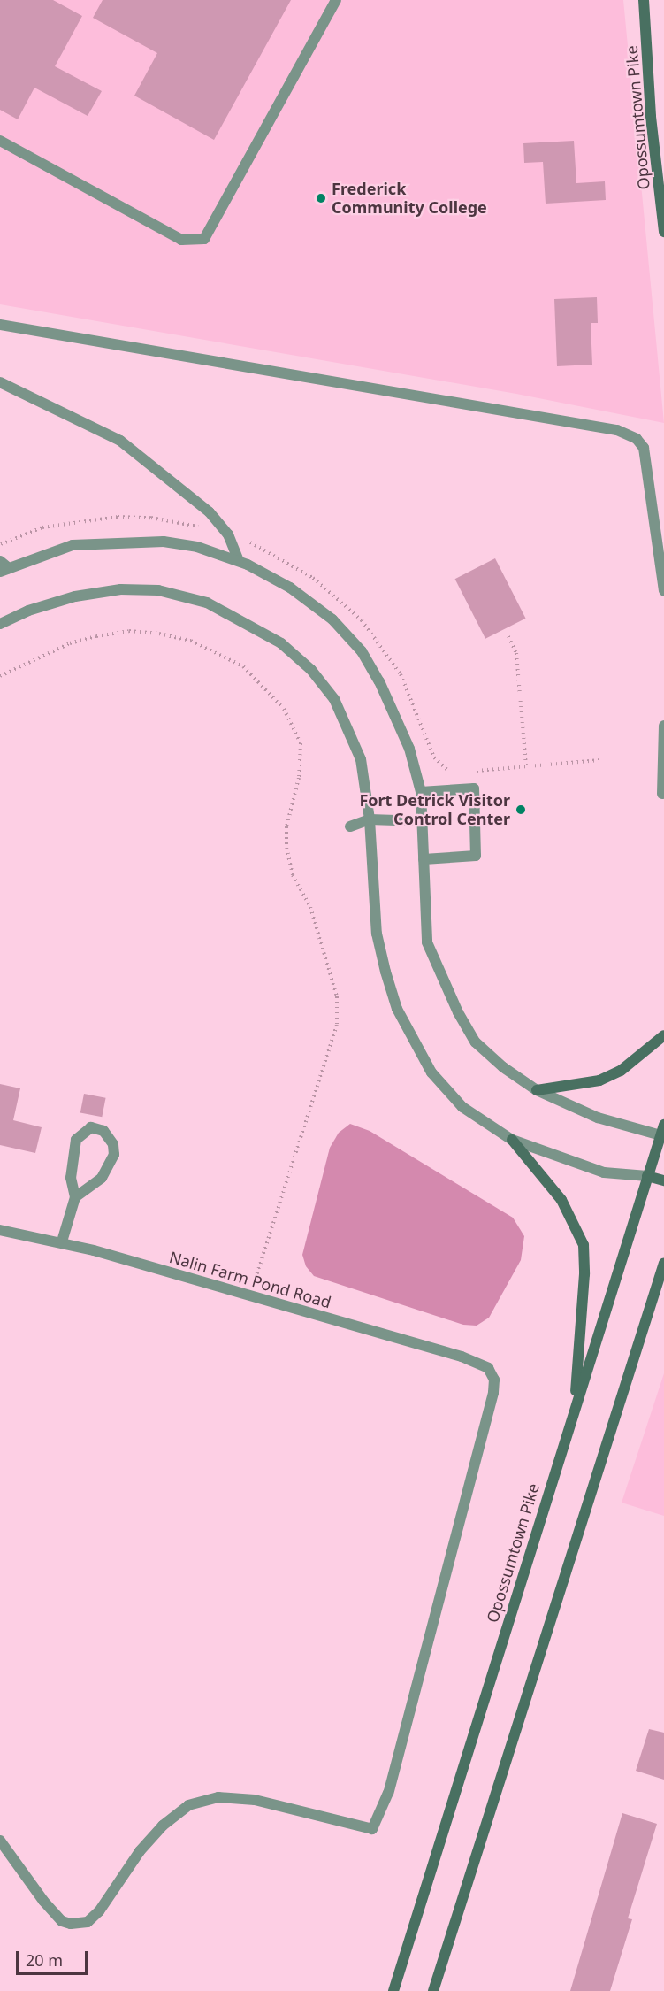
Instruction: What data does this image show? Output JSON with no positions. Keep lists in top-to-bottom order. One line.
{"streets":{"main road":["Opossumtown Pike"],"street":["Nalin Farm Pond Road"]},"places":["Frederick Community College","Fort Detrick Visitor Control Center"],"scale_bar":"20 m"}
